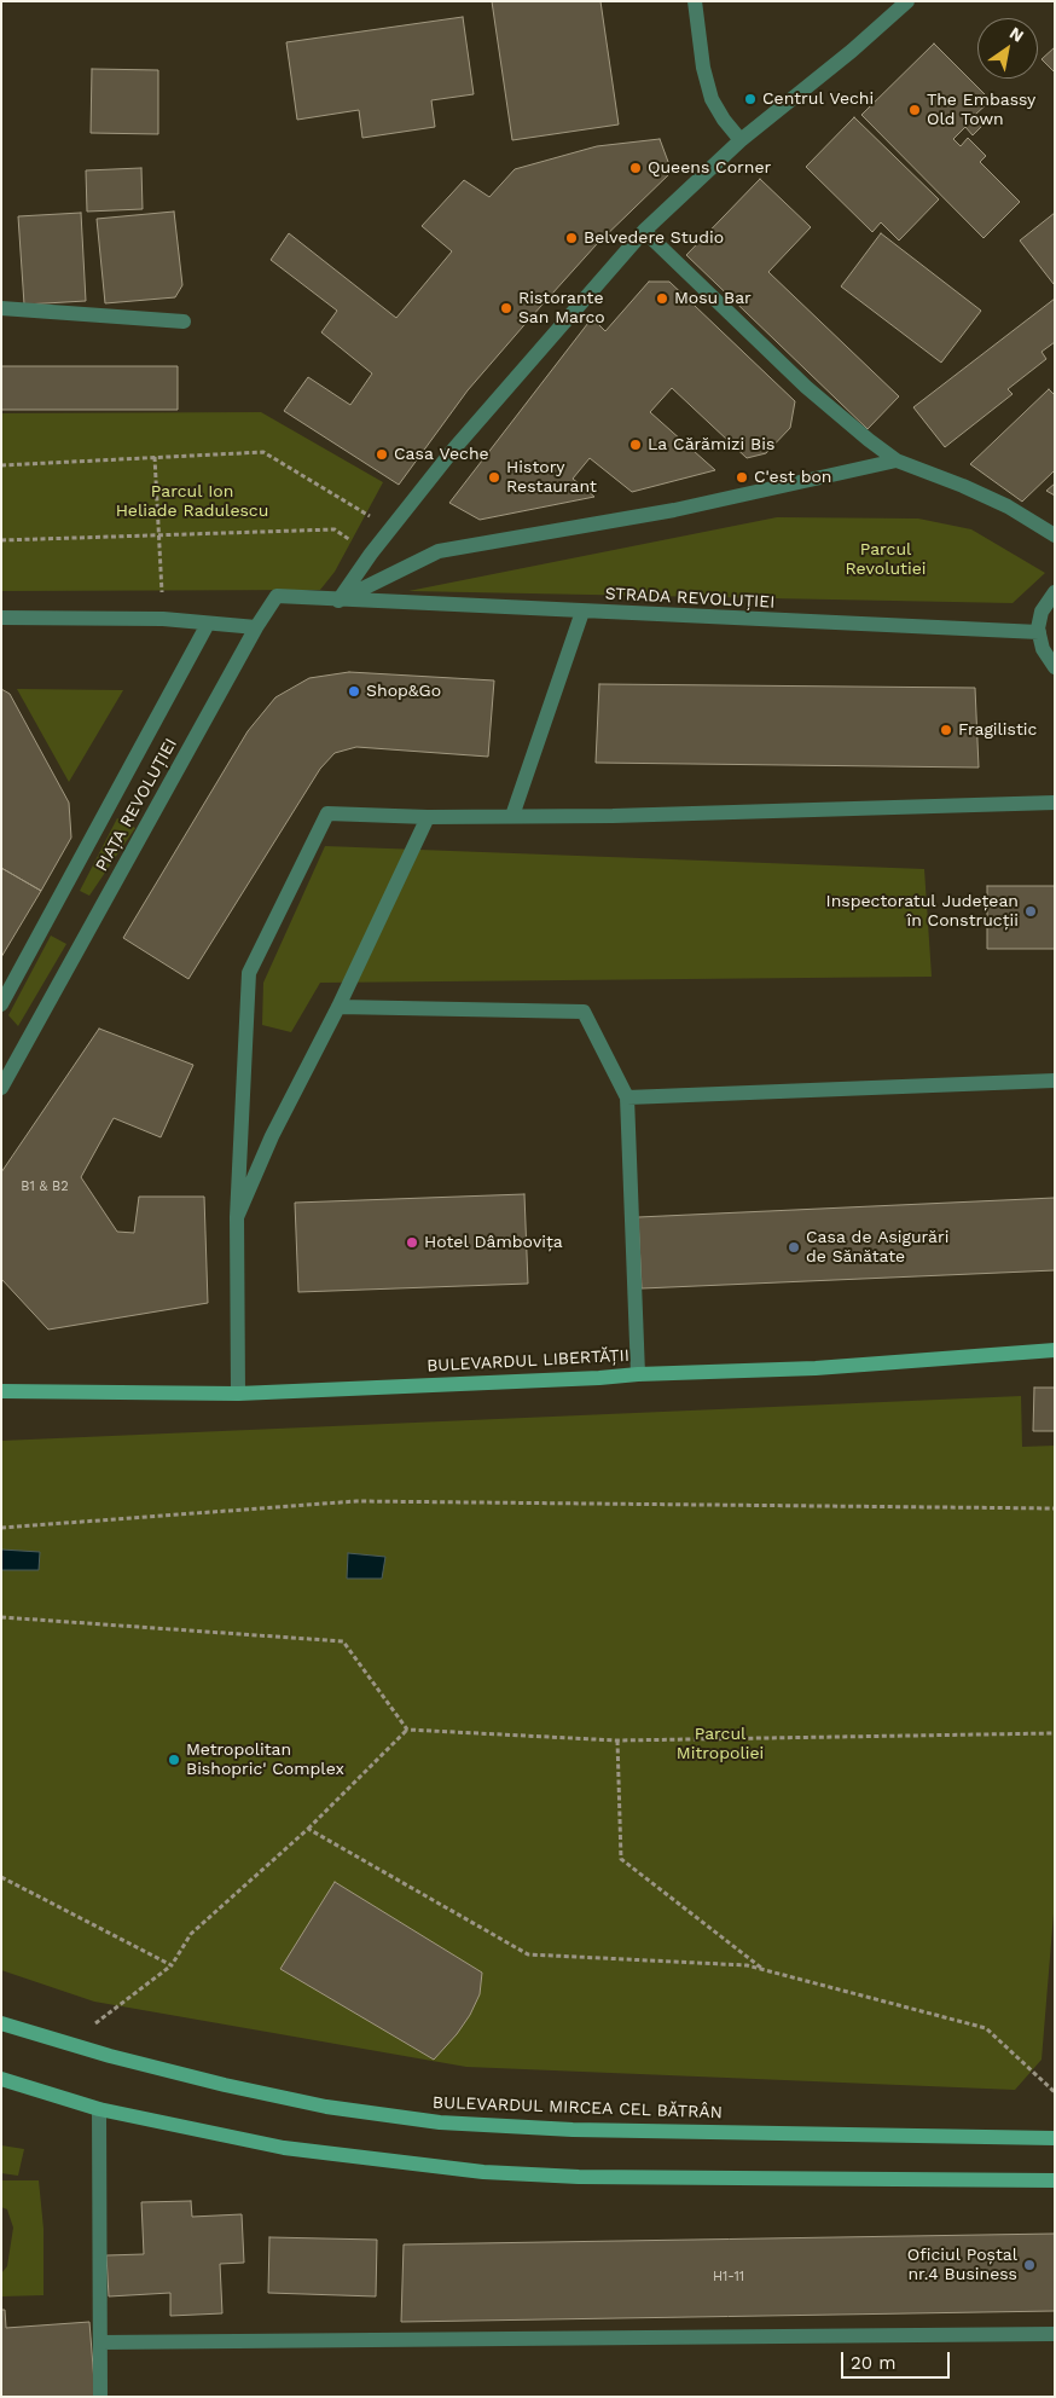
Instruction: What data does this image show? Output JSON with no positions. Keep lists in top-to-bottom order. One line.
{"streets":{"main road":["BULEVARDUL LIBERTĂȚII","BULEVARDUL MIRCEA CEL BĂTRÂN"],"street":["STRADA REVOLUȚIEI","PIAȚA REVOLUȚIEI"]},"crossings":[["STRADA REVOLUȚIEI","PIAȚA REVOLUȚIEI"]],"parks":["Parcul Ion Heliade Radulescu","Parcul Revolutiei","Parcul Mitropoliei"],"places":["Centrul Vechi","The Embassy Old Town","Queens Corner","Belvedere Studio","Mosu Bar","Ristorante San Marco","La Cărămizi Bis","Casa Veche","History Restaurant","C'est bon","Shop&Go","Fragilistic","Inspectoratul Județean în Construcții","Hotel Dâmbovița","Casa de Asigurări de Sănătate","Metropolitan Bishopric' Complex","Oficiul Poștal nr.4 Business"],"house_numbers":["B1 & B2","H1-11"],"scale_bar":"20 m","north":"top right"}
